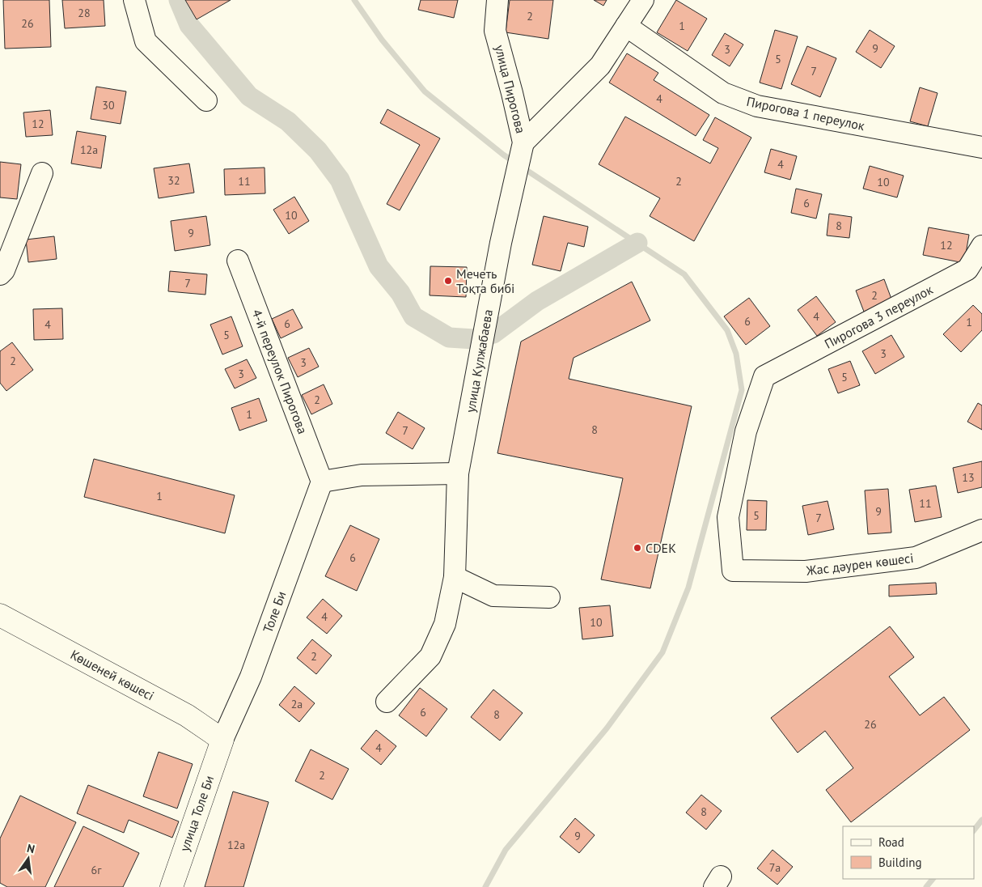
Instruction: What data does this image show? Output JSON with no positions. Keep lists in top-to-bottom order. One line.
{"streets":{"main road":["Көшеней көшесі","улица Толе Би"],"street":["улица Пирогова","Пирогова 1 переулок","Пирогова 3 переулок","улица Кулжабаева","4-й переулок Пирогова","Жас дәурен көшесі","Толе Би"]},"crossings":[["улица Пирогова","улица Кулжабаева"],["Пирогова 3 переулок","Жас дәурен көшесі"],["4-й переулок Пирогова","Толе Би"],["Толе Би","Көшеней көшесі"],["Толе Би","улица Толе Би"],["Көшеней көшесі","улица Толе Би"]],"places":["Мечеть Тоқта бибі","CDEK"],"house_numbers":["28","2","26","1","9","3","5","7","4","30","12","12а","4","32","11","2","10","6","10","8","9","12","7","2","4","6","1","6","4","5","3","2","3","3","5","2","1","8","7","13","1","11","9","5","7","6","4","10","2","2а","6","8","26","4","2","8","9","12а","7а","6г"],"legend":["Road","Building"],"north":"top"}
